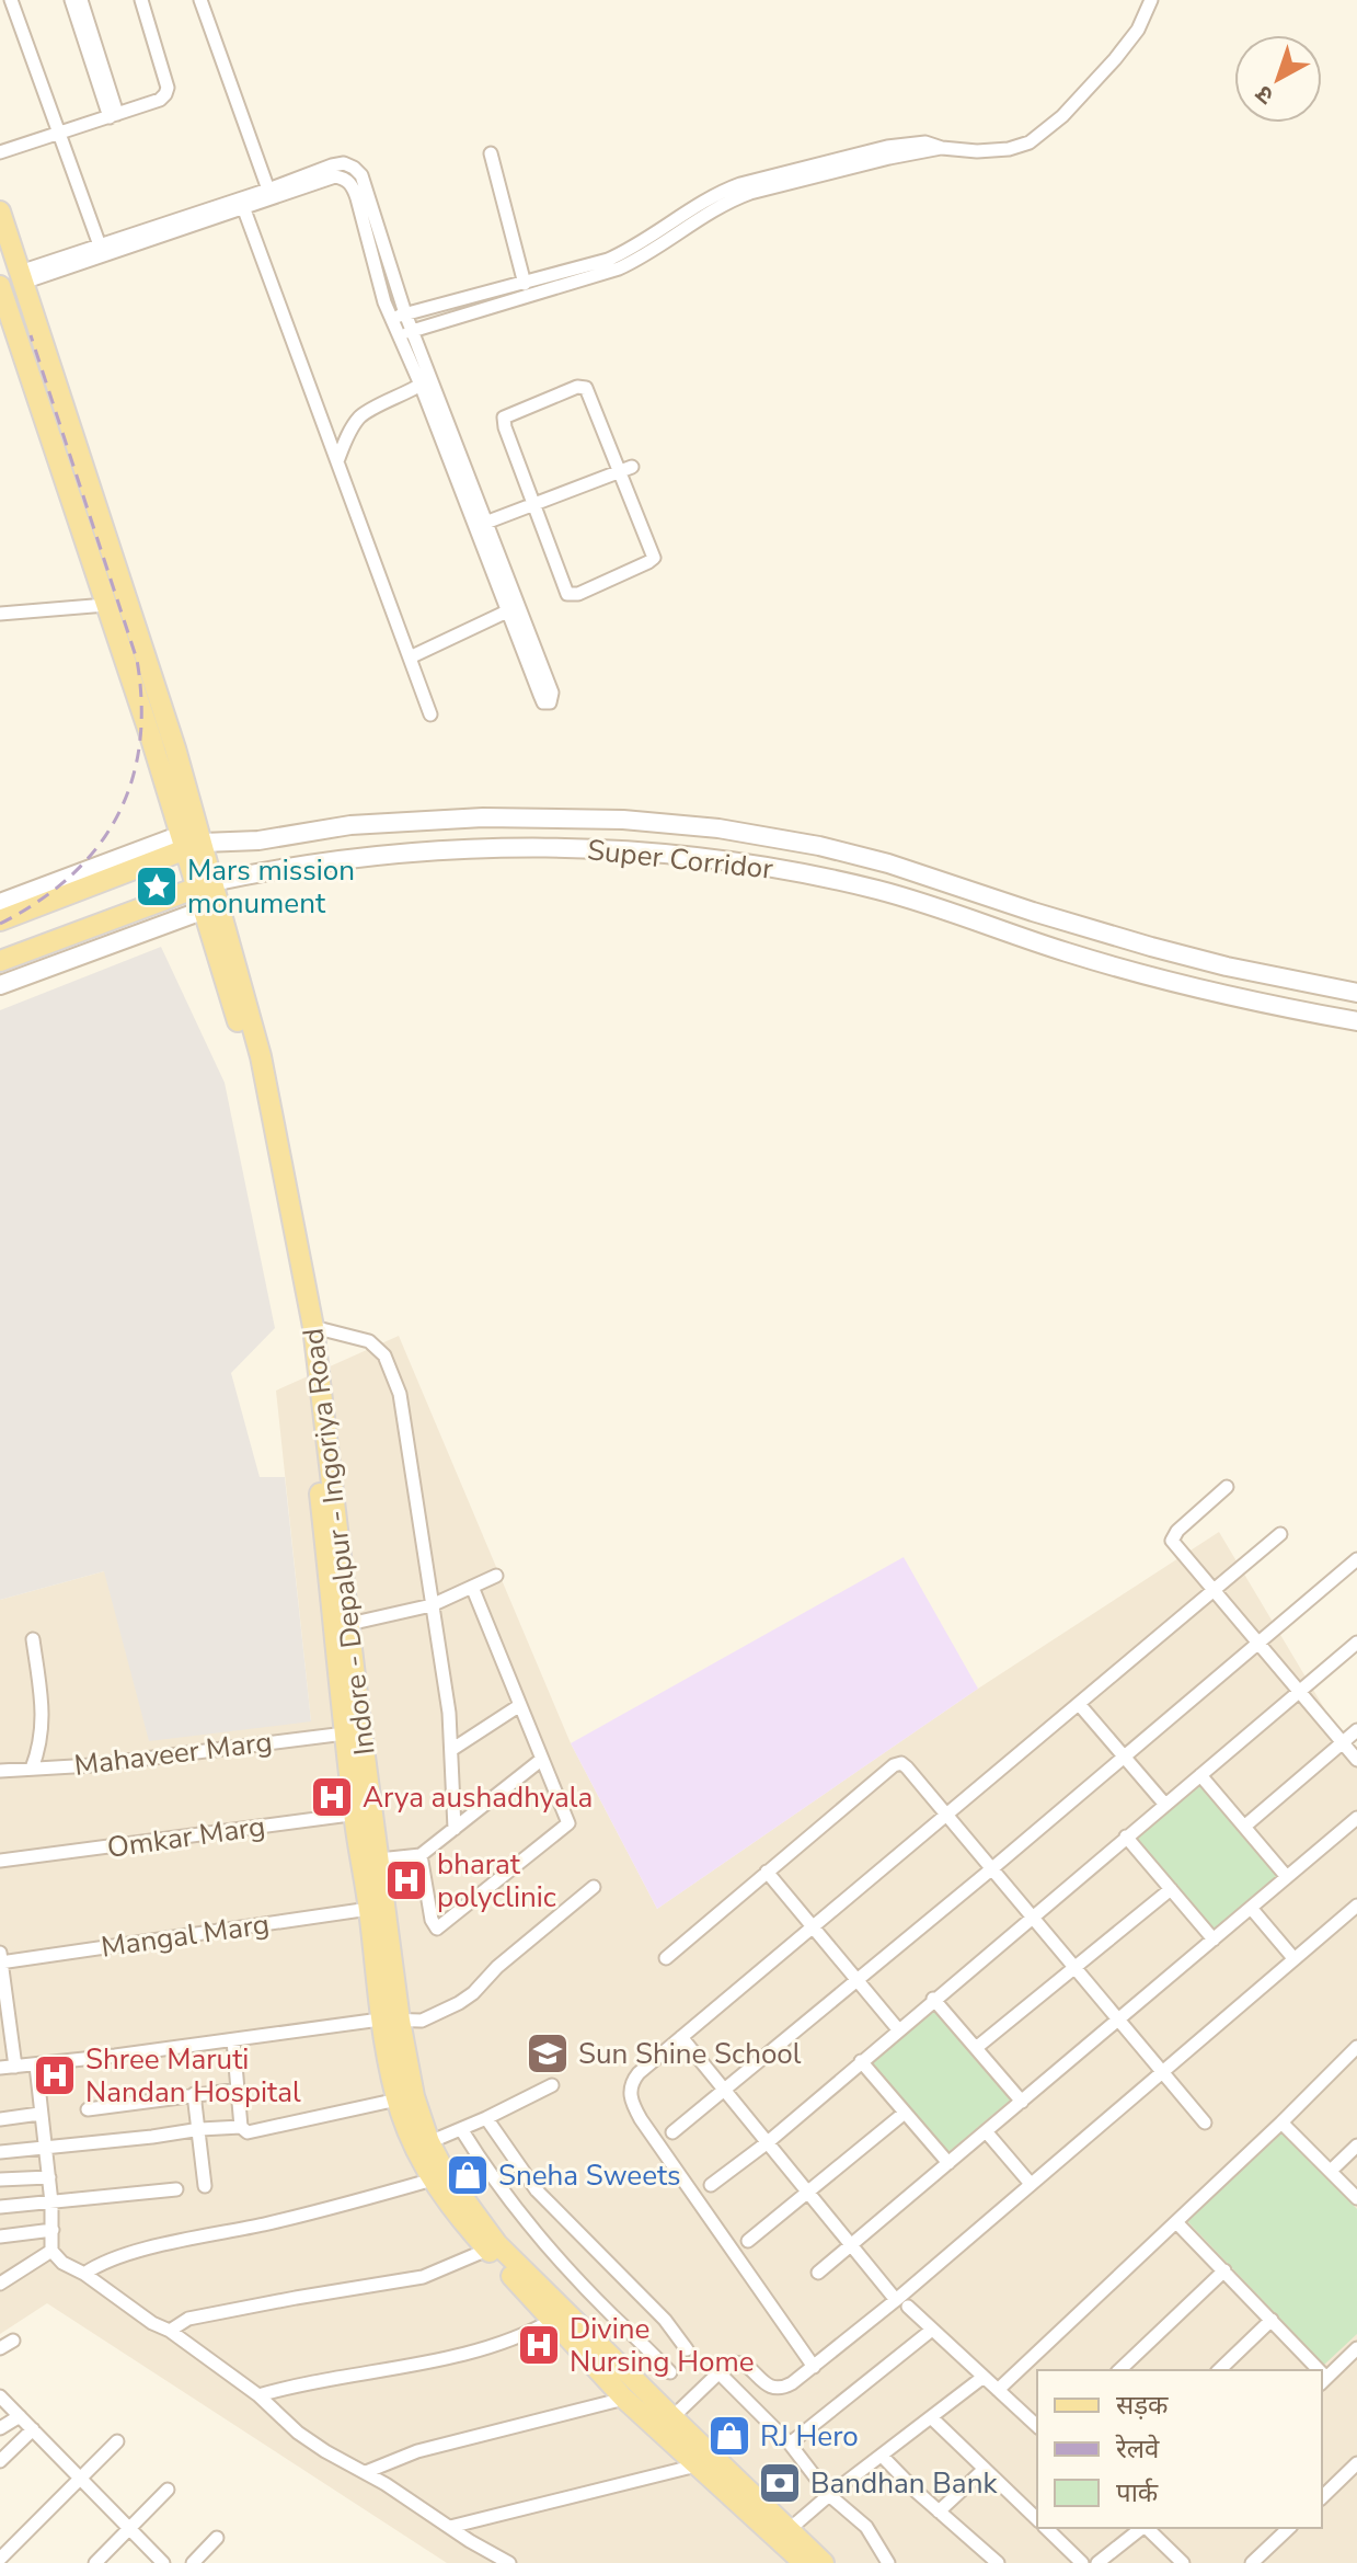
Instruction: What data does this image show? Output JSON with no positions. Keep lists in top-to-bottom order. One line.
{"streets":{"main road":["Super Corridor","Indore - Depalpur - Ingoriya Road"],"street":["Mahaveer Marg","Omkar Marg","Mangal Marg"]},"crossings":[["Super Corridor","Indore - Depalpur - Ingoriya Road"],["Indore - Depalpur - Ingoriya Road","Mahaveer Marg"],["Indore - Depalpur - Ingoriya Road","Omkar Marg"],["Indore - Depalpur - Ingoriya Road","Mangal Marg"]],"places":{"place":["Mars mission monument"],"hospital":["Arya aushadhyala","bharat polyclinic","Shree Maruti Nandan Hospital","Divine Nursing Home"],"school or university":["Sun Shine School"],"shop":["Sneha Sweets","RJ Hero"],"bank":["Bandhan Bank"]},"legend":["सड़क","रेलवे","पार्क"],"north":"bottom left"}
